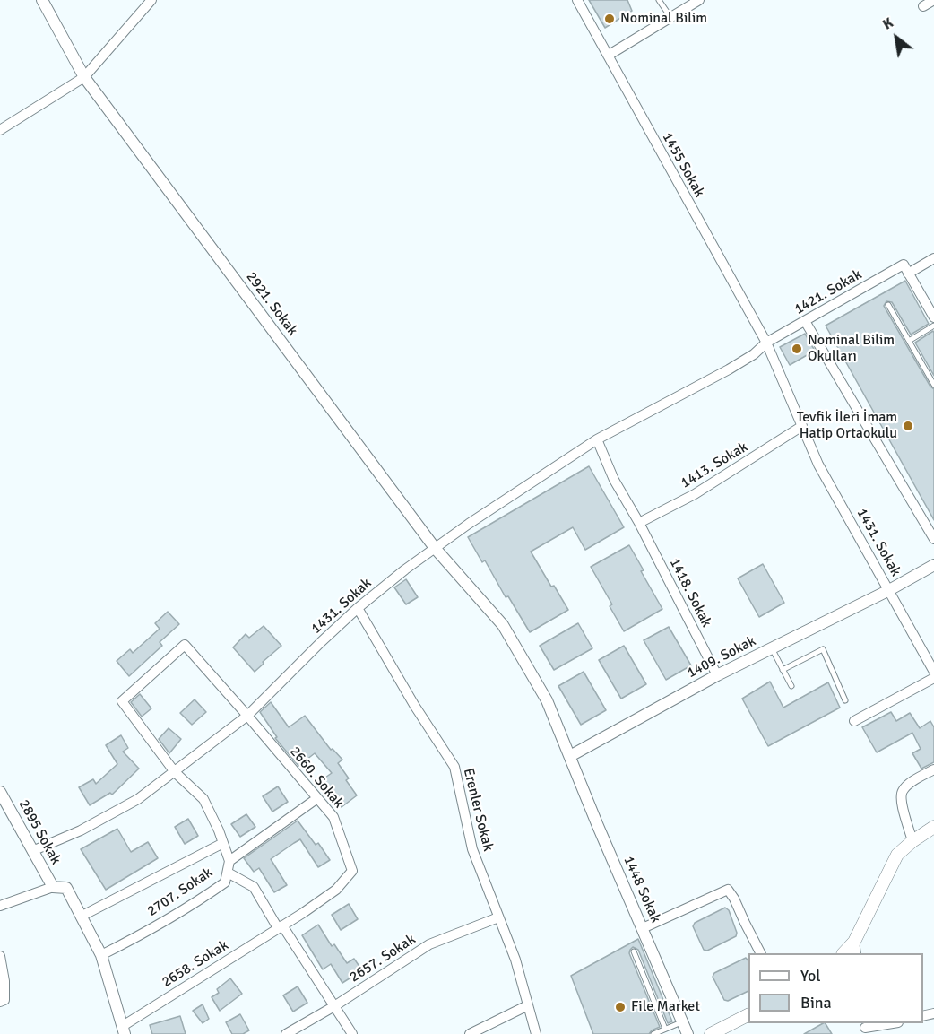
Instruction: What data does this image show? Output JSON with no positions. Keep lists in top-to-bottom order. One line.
{"streets":{"street":["1455 Sokak","1421. Sokak","2921. Sokak","1413. Sokak","1431. Sokak","1418. Sokak","1409. Sokak","2660. Sokak","Erenler Sokak","2895 Sokak","1448 Sokak","2707. Sokak","2657. Sokak","2658. Sokak"]},"crossings":[["1455 Sokak","1421. Sokak"],["1455 Sokak","1413. Sokak"],["1455 Sokak","1431. Sokak"],["1421. Sokak","1431. Sokak"],["2921. Sokak","1431. Sokak"],["2921. Sokak","1409. Sokak"],["2921. Sokak","1448 Sokak"],["1413. Sokak","1431. Sokak"],["1413. Sokak","1418. Sokak"],["1431. Sokak","1409. Sokak"],["1431. Sokak","2660. Sokak"],["1431. Sokak","Erenler Sokak"],["1431. Sokak","2895 Sokak"],["1431. Sokak","2707. Sokak"],["1418. Sokak","1409. Sokak"],["1409. Sokak","1448 Sokak"],["2660. Sokak","2707. Sokak"],["2660. Sokak","2658. Sokak"],["Erenler Sokak","2657. Sokak"]],"places":["Nominal Bilim","Nominal Bilim Okulları","Tevfik İleri İmam Hatip Ortaokulu","File Market"],"legend":["Yol","Bina"],"north":"top left"}
